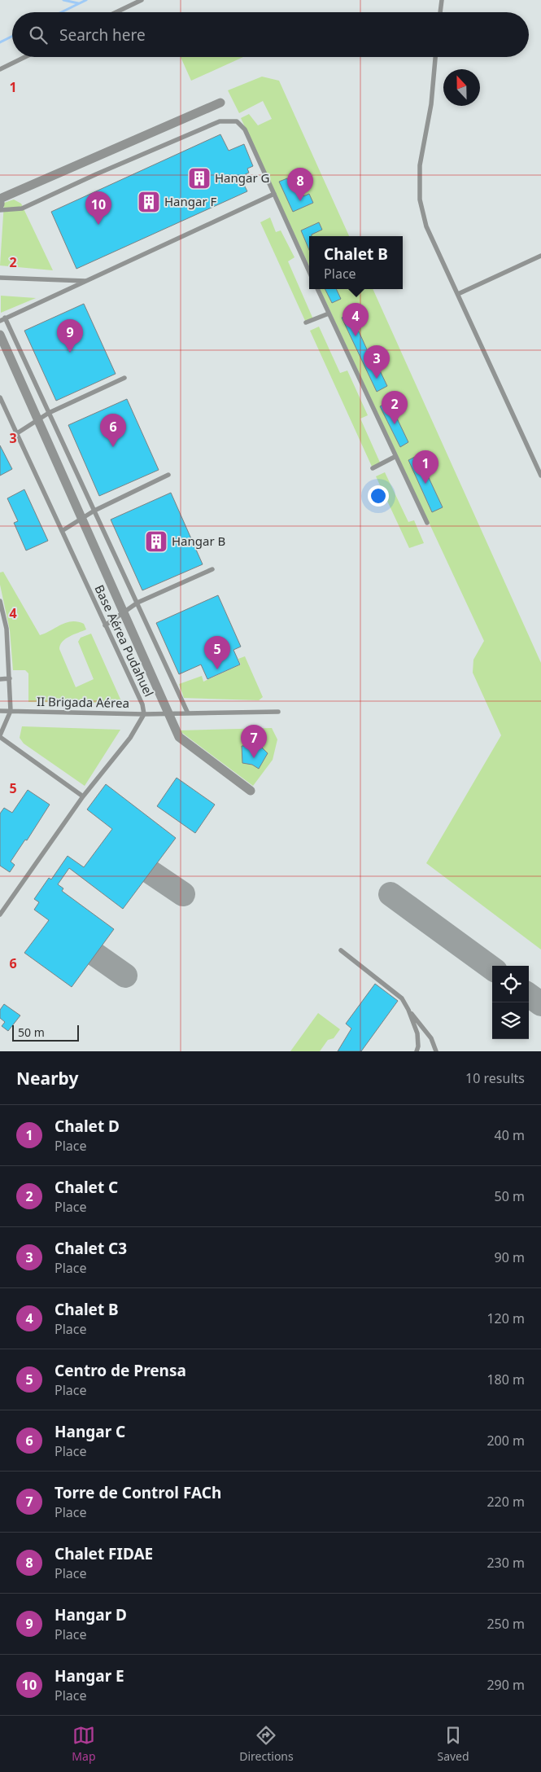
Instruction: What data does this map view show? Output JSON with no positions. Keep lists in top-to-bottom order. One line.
{"streets":{"lane":["Base Aérea Pudahuel","II Brigada Aérea"]},"crossings":[["Base Aérea Pudahuel","II Brigada Aérea"]],"places":{"building":["Hangar G","Hangar F","Hangar B"]},"scale_bar":"50 m","north":"top","page":{"search":"Search here","pins":["8","10","4","9","3","2","6","1","5","7"],"popup":["Chalet B","Place"],"scale":"50 m","heading":["Nearby","10 results"],"list":[{"mark":"1","name":"Chalet D","note":"Place","value":"40 m"},{"mark":"2","name":"Chalet C","note":"Place","value":"50 m"},{"mark":"3","name":"Chalet C3","note":"Place","value":"90 m"},{"mark":"4","name":"Chalet B","note":"Place","value":"120 m"},{"mark":"5","name":"Centro de Prensa","note":"Place","value":"180 m"},{"mark":"6","name":"Hangar C","note":"Place","value":"200 m"},{"mark":"7","name":"Torre de Control FACh","note":"Place","value":"220 m"},{"mark":"8","name":"Chalet FIDAE","note":"Place","value":"230 m"},{"mark":"9","name":"Hangar D","note":"Place","value":"250 m"},{"mark":"10","name":"Hangar E","note":"Place","value":"290 m"}],"nav":["Map","Directions","Saved"]},"grid":{"rows":["1","2","3","4","5","6"]}}
